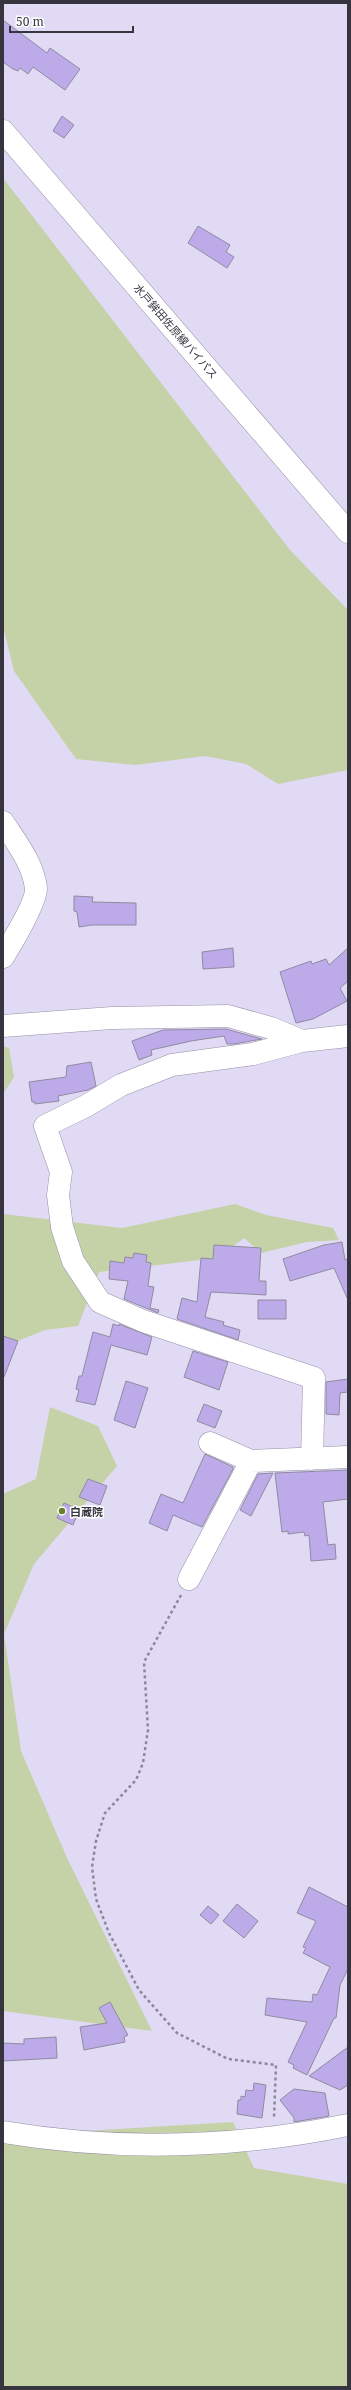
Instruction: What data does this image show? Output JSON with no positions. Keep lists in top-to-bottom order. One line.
{"streets":{"street":["水戸鉾田佐原線バイパス"]},"places":["白蔵院"],"scale_bar":"50 m"}
